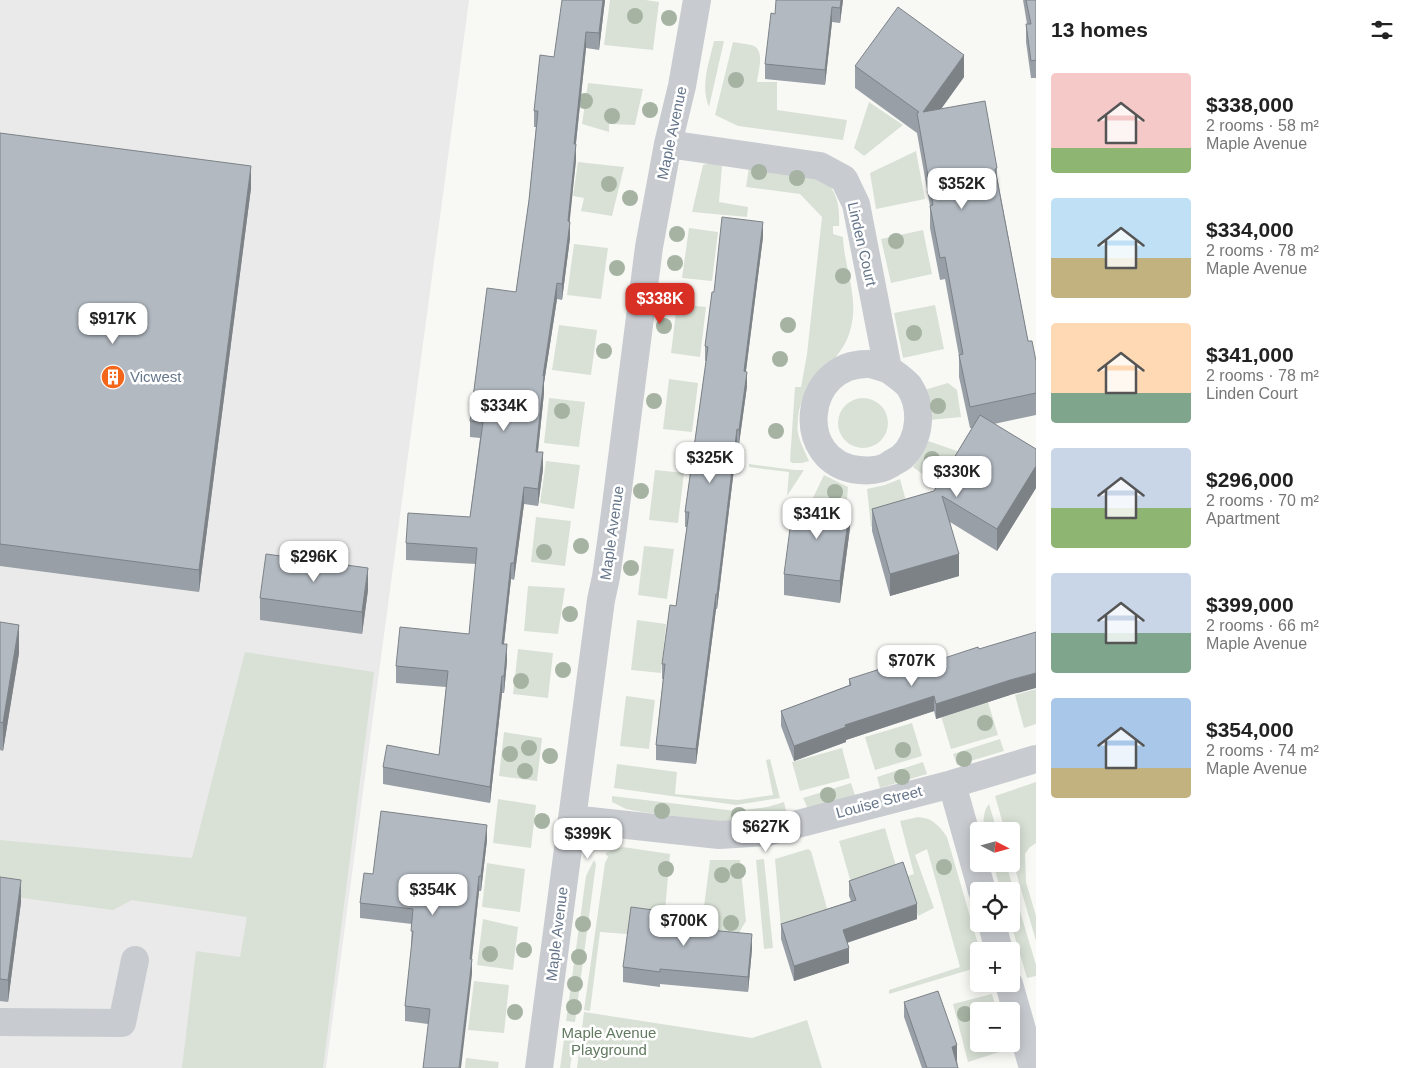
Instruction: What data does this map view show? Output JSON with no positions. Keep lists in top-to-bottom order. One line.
{"streets":{"street":["Maple Avenue","Linden Court","Louise Street"]},"crossings":[["Maple Avenue","Linden Court"],["Maple Avenue","Louise Street"]],"parks":["Maple Avenue Playground"],"places":{"building":["Vicwest"]},"north":"right","page":{"heading":"13 homes","list":[{"name":"$338,000","note":"2 rooms · 58 m² · Maple Avenue"},{"name":"$334,000","note":"2 rooms · 78 m² · Maple Avenue"},{"name":"$341,000","note":"2 rooms · 78 m² · Linden Court"},{"name":"$296,000","note":"2 rooms · 70 m² · Apartment"},{"name":"$399,000","note":"2 rooms · 66 m² · Maple Avenue"},{"name":"$354,000","note":"2 rooms · 74 m² · Maple Avenue"}],"price":["$352K","$338K","$917K","$334K","$325K","$330K","$341K","$296K","$707K","$627K","$399K","$354K","$700K"],"map_buttons":["+","−"]}}
